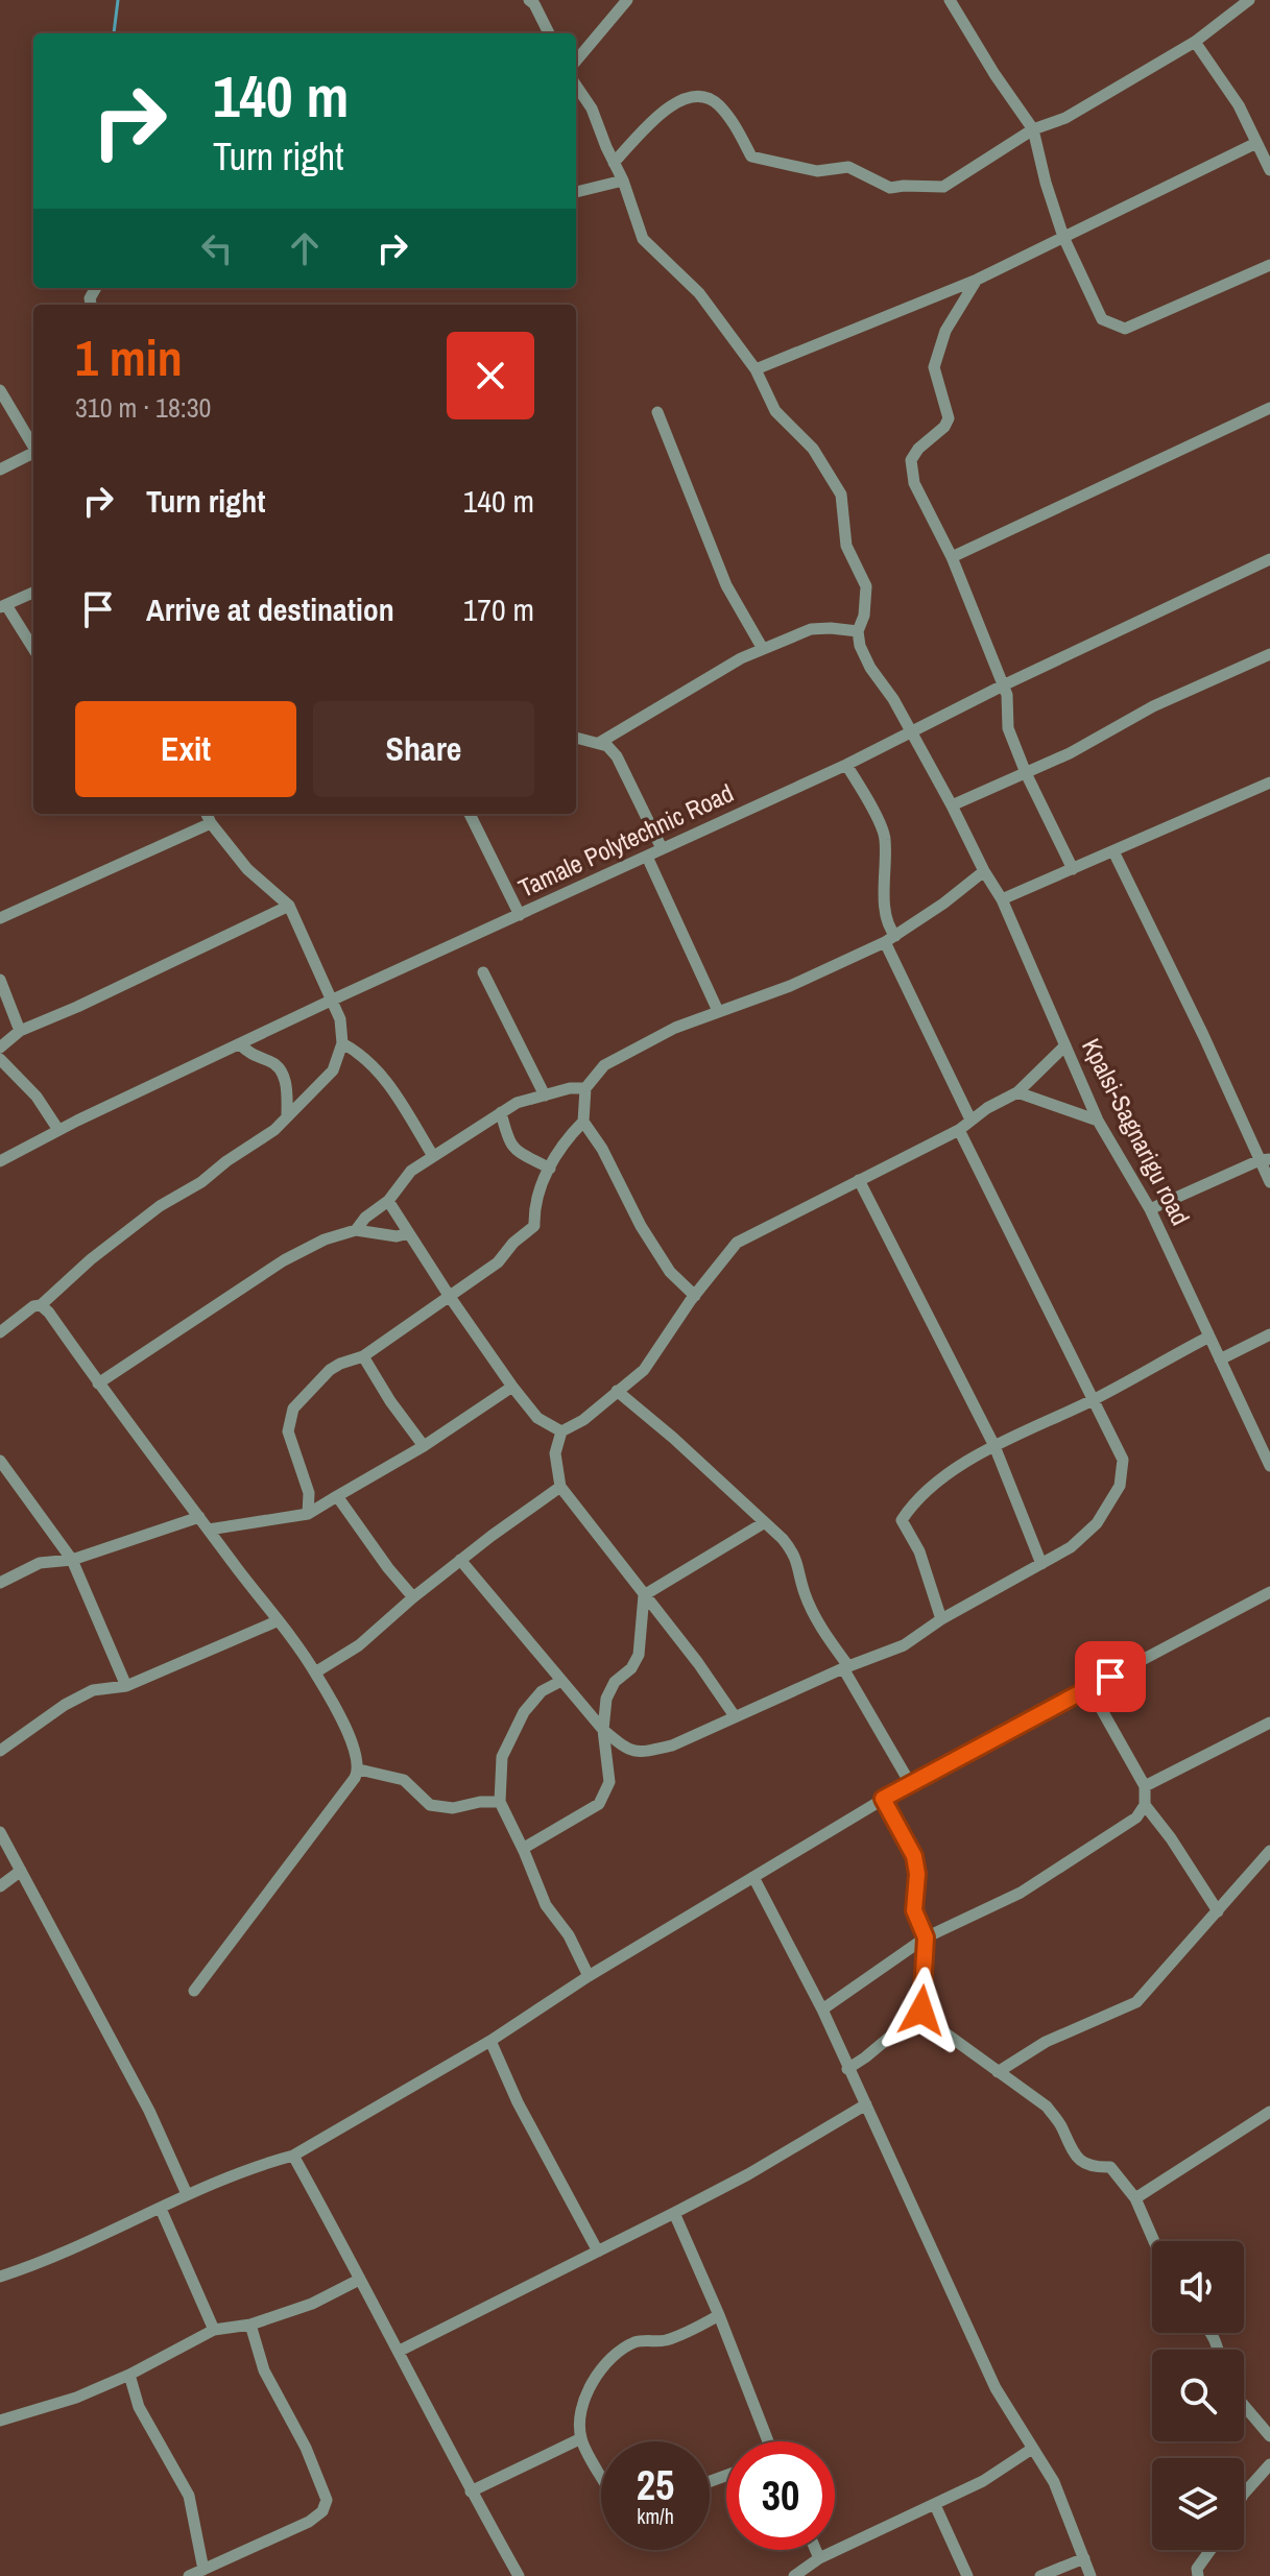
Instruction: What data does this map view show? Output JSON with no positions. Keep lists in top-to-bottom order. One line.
{"streets":{"street":["Tamale Polytechnic Road","Kpalsi-Sagnarigu road"]},"crossings":[["Tamale Polytechnic Road","Kpalsi-Sagnarigu road"]],"page":{"turn":["140 m","Turn right"],"heading":["1 min","310 m · 18:30"],"list":[{"name":"Turn right","value":"140 m"},{"name":"Arrive at destination","value":"170 m"}],"buttons":["Exit","Share"],"speed":"25 km/h","limit":"30"}}
